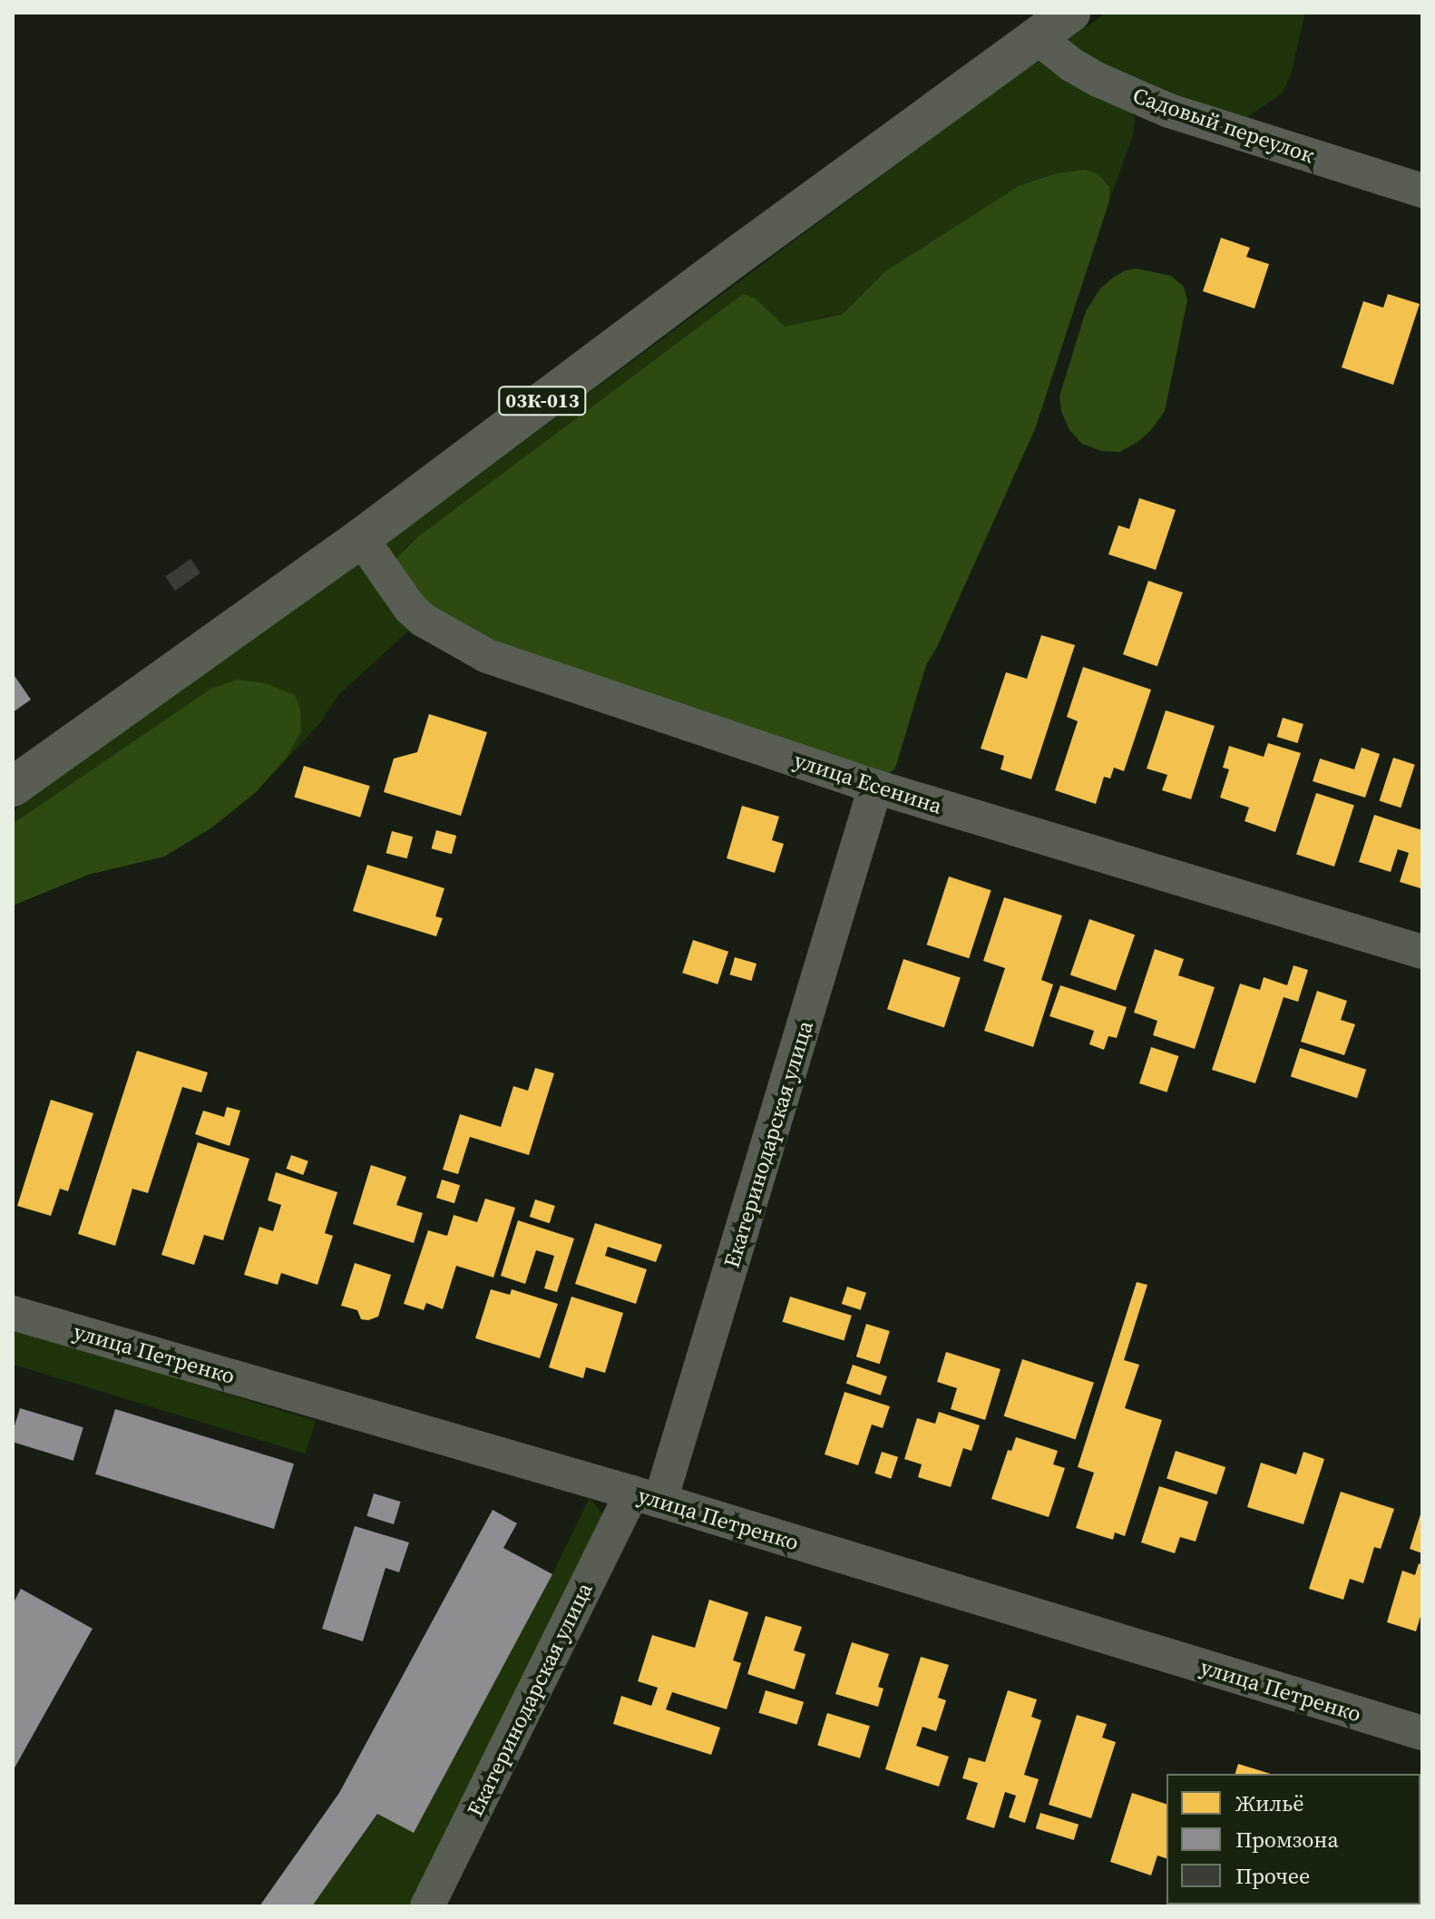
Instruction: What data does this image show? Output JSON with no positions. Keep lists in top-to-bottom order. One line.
{"streets":{"main road":["03К-013"],"street":["Садовый переулок","улица Есенина","Екатеринодарская улица","улица Петренко"]},"crossings":[["Садовый переулок","03К-013"],["03К-013","улица Есенина"],["улица Есенина","Екатеринодарская улица"],["Екатеринодарская улица","улица Петренко"]],"legend":["Жильё","Промзона","Прочее"]}
